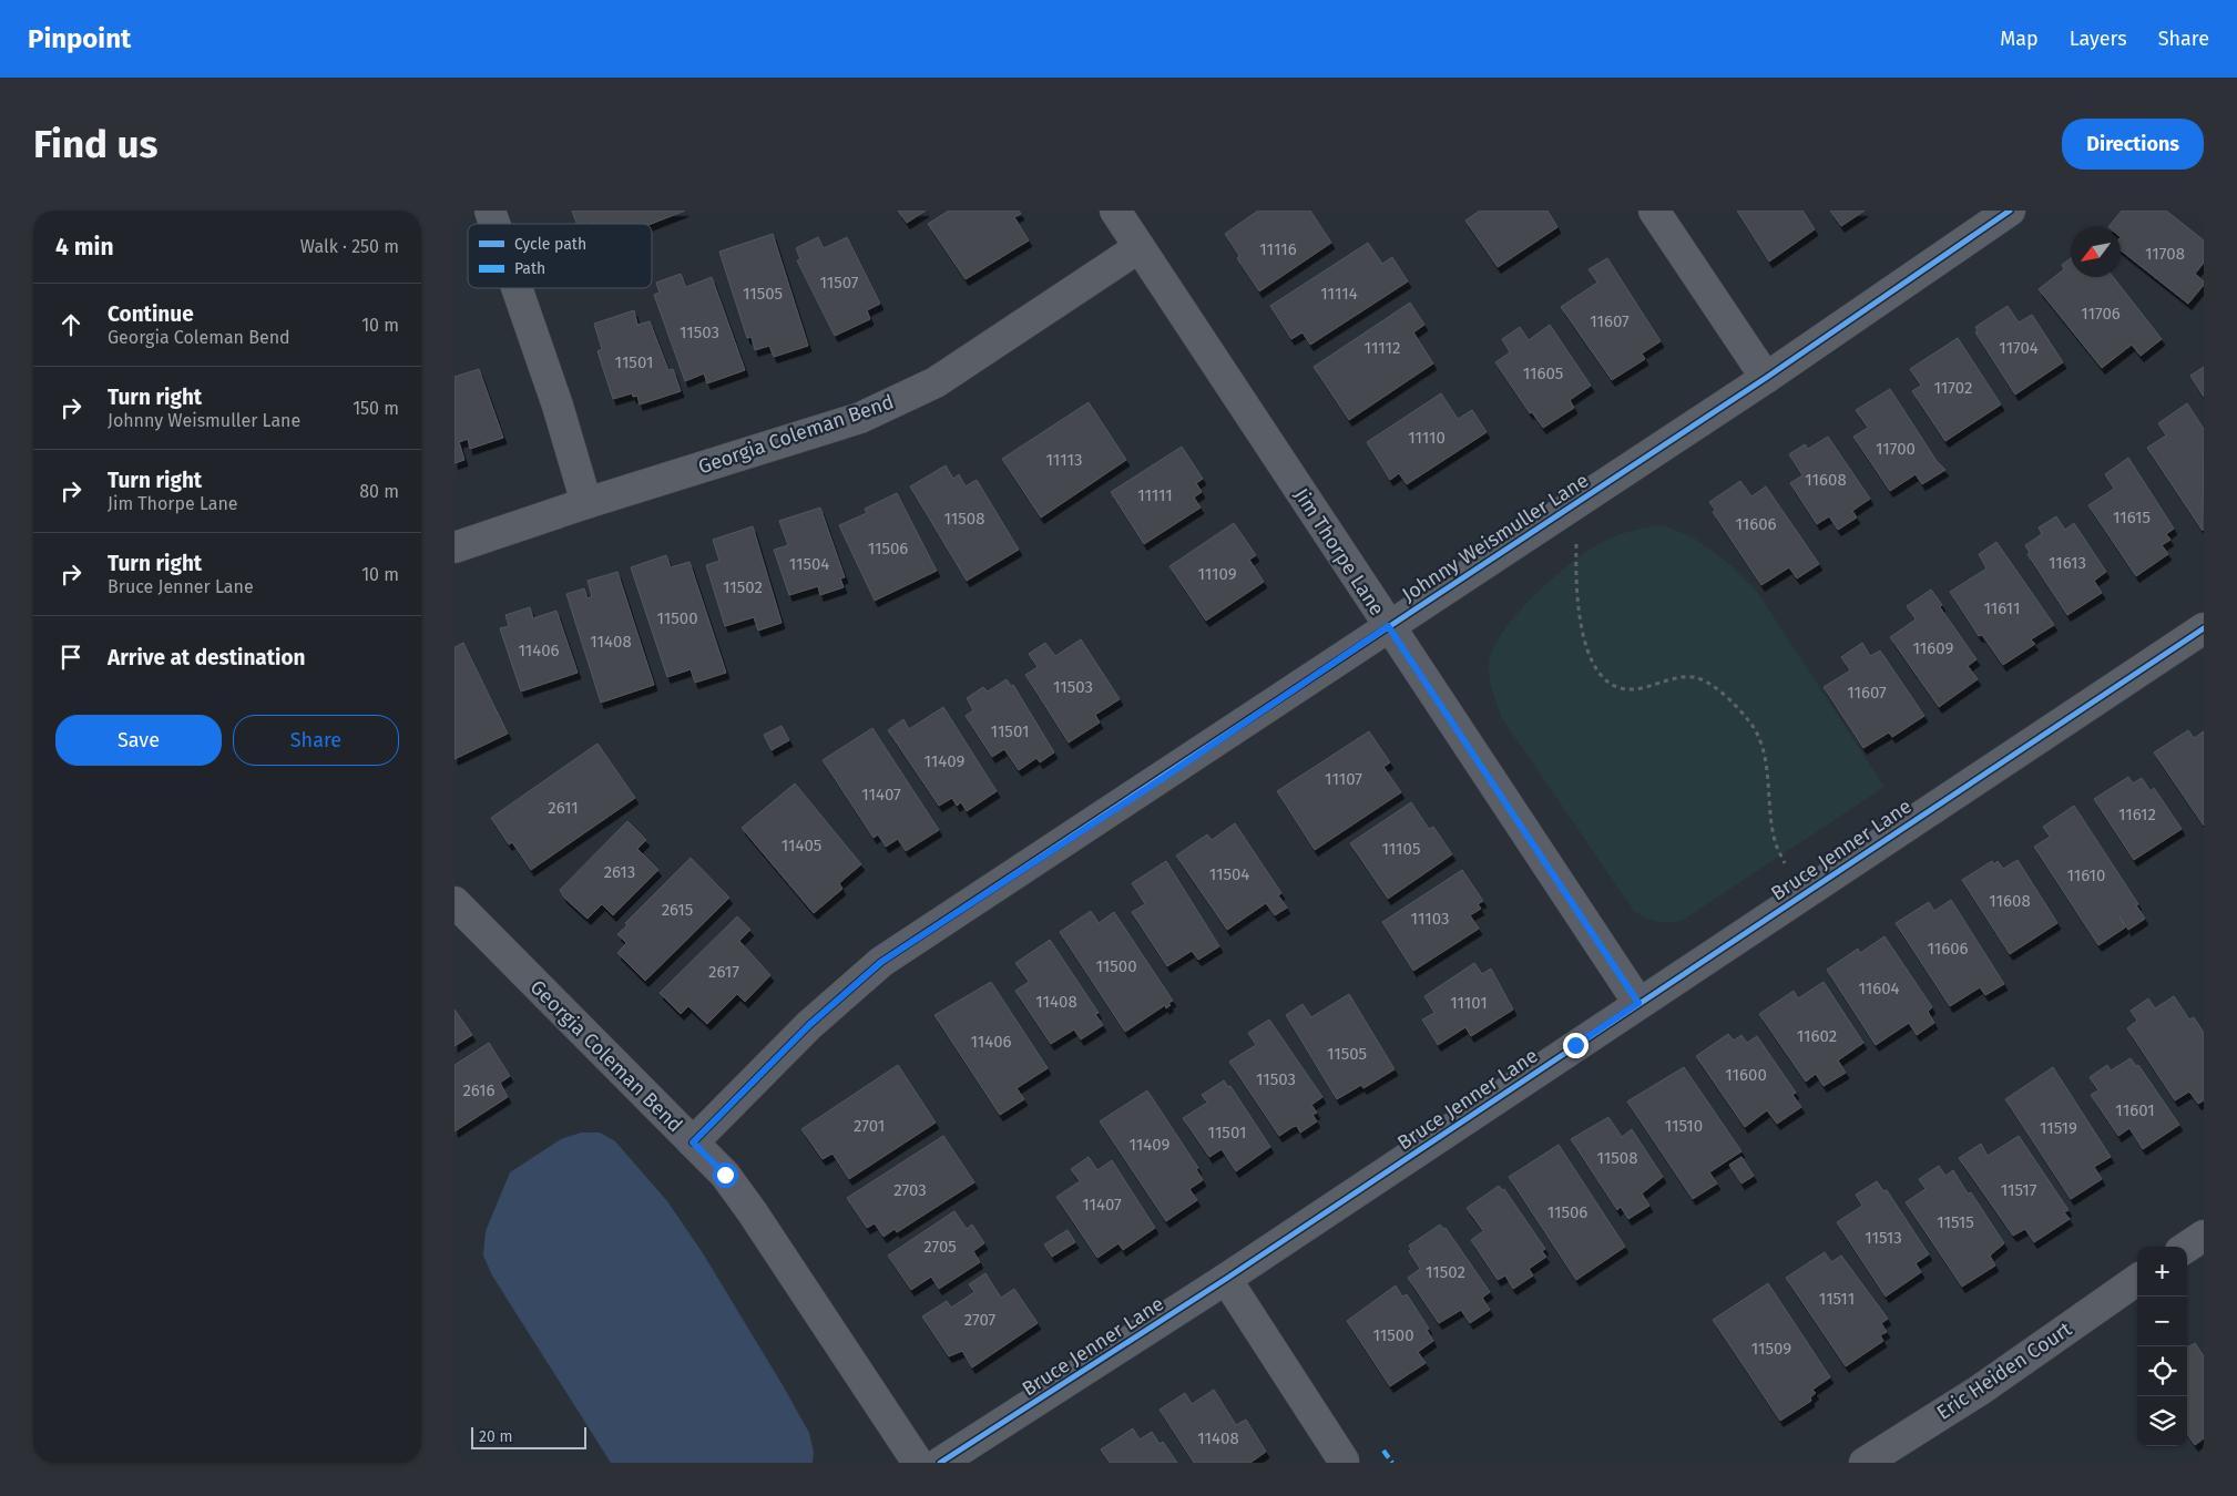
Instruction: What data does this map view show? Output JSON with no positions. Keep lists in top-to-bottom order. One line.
{"streets":{"street":["Georgia Coleman Bend","Johnny Weismuller Lane","Jim Thorpe Lane","Bruce Jenner Lane","Eric Heiden Court"]},"crossings":[["Georgia Coleman Bend","Johnny Weismuller Lane"],["Georgia Coleman Bend","Jim Thorpe Lane"],["Johnny Weismuller Lane","Jim Thorpe Lane"],["Jim Thorpe Lane","Bruce Jenner Lane"]],"house_numbers":["11116","11708","11507","11505","11114","11706","11607","11503","11112","11704","11501","11605","11702","11110","11700","11113","11608","11111","11615","11508","11606","11506","11613","11504","11109","11502","11611","11500","11408","11609","11406","11503","11607","11501","11409","11107","11407","2611","11612","11405","11105","2613","11504","11610","11608","2615","11103","11606","11500","2617","11604","11408","11101","11602","11406","11505","11600","11503","2616","11601","2701","11510","11519","11501","11409","11508","2703","11517","11407","11506","11515","11513","2705","11502","11511","2707","11500","11509","11408"],"legend":["Cycle path","Path"],"scale_bar":"20 m","north":"bottom left","page":{"header":"Pinpoint","nav":["Map","Layers","Share"],"buttons":["Directions",["Save","Share"]],"title":"Find us","heading":["4 min","Walk · 250 m"],"list":[["Continue","Georgia Coleman Bend","10 m"],["Turn right","Johnny Weismuller Lane","150 m"],["Turn right","Jim Thorpe Lane","80 m"],["Turn right","Bruce Jenner Lane","10 m"],"Arrive at destination"],"map_buttons":["+","−"],"scale":"20 m"}}
